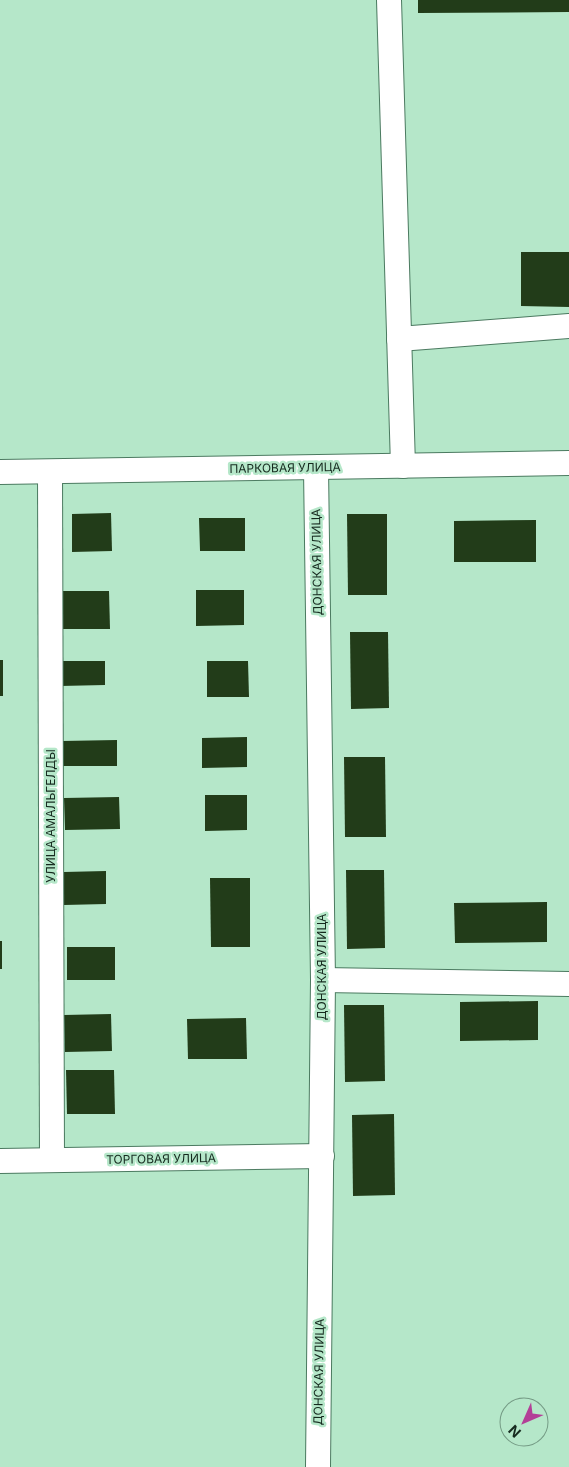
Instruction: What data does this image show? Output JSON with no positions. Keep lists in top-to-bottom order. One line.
{"streets":{"street":["ПАРКОВАЯ УЛИЦА","ДОНСКАЯ УЛИЦА","УЛИЦА АМАЛЬГЕЛДЫ","ТОРГОВАЯ УЛИЦА"]},"crossings":[["ПАРКОВАЯ УЛИЦА","ДОНСКАЯ УЛИЦА"],["ПАРКОВАЯ УЛИЦА","УЛИЦА АМАЛЬГЕЛДЫ"],["ДОНСКАЯ УЛИЦА","ТОРГОВАЯ УЛИЦА"],["УЛИЦА АМАЛЬГЕЛДЫ","ТОРГОВАЯ УЛИЦА"]],"north":"bottom left"}
